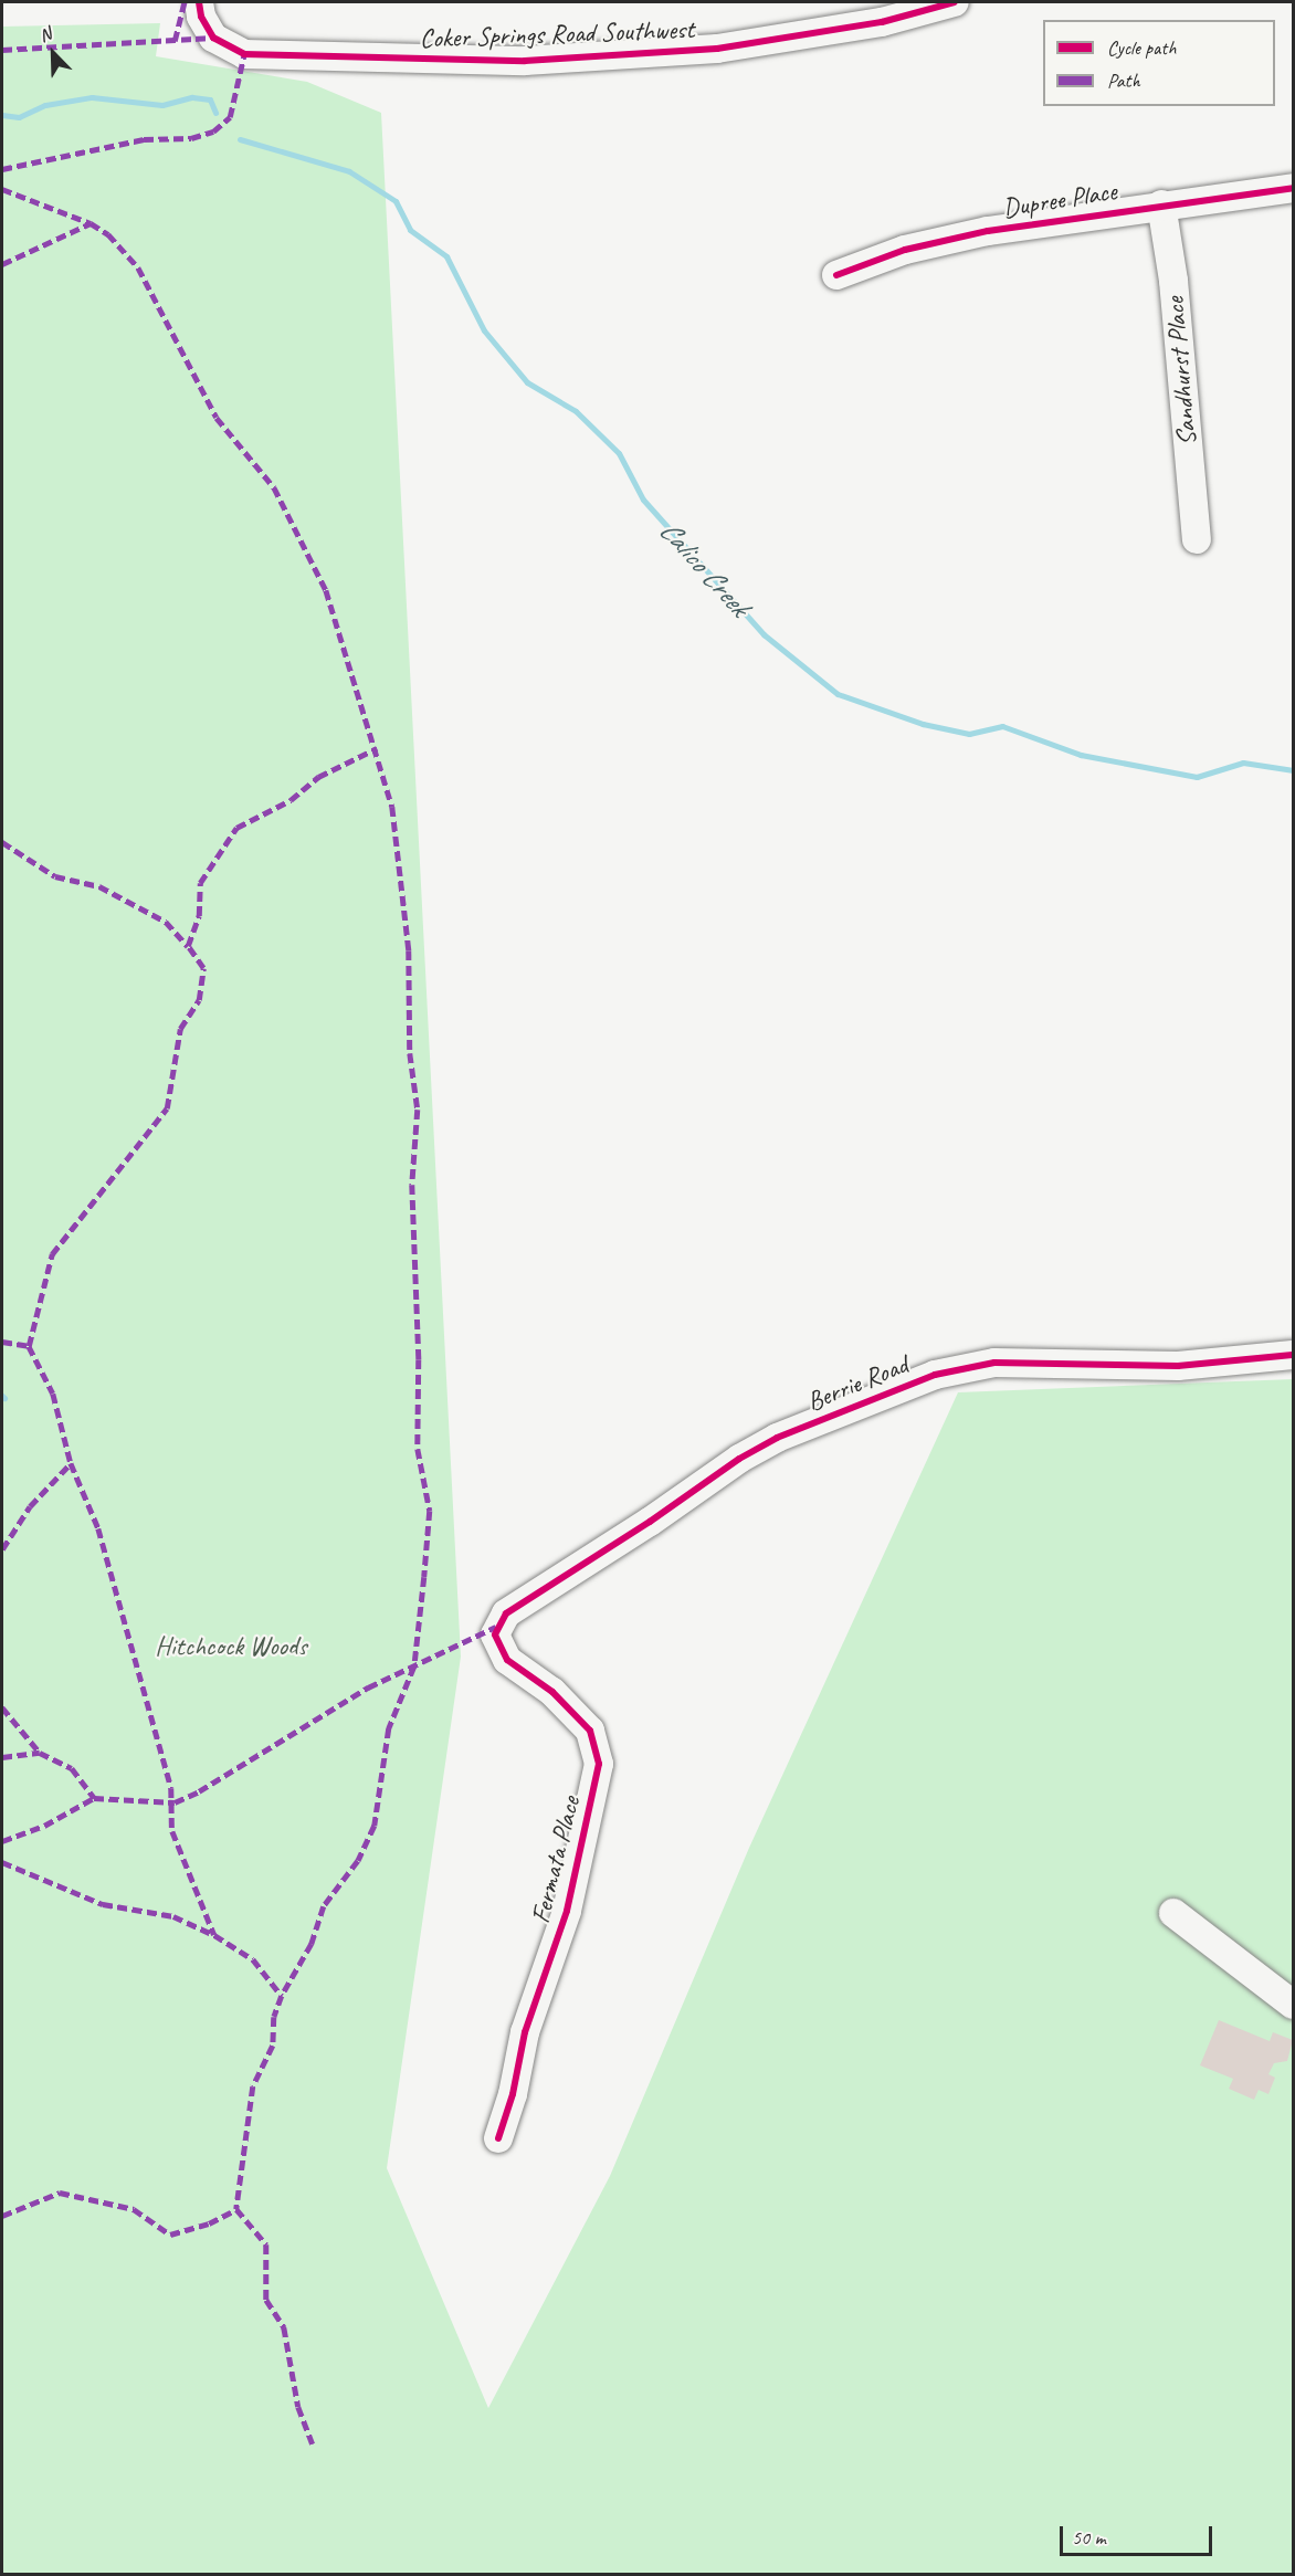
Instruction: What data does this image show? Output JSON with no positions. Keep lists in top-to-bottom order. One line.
{"streets":{"street":["Coker Springs Road Southwest","Dupree Place","Sandhurst Place","Berrie Road","Fermata Place"]},"crossings":[["Dupree Place","Sandhurst Place"],["Berrie Road","Fermata Place"]],"water":["Calico Creek"],"parks":["Hitchcock Woods"],"legend":["Cycle path","Path"],"scale_bar":"50 m","north":"top left"}
